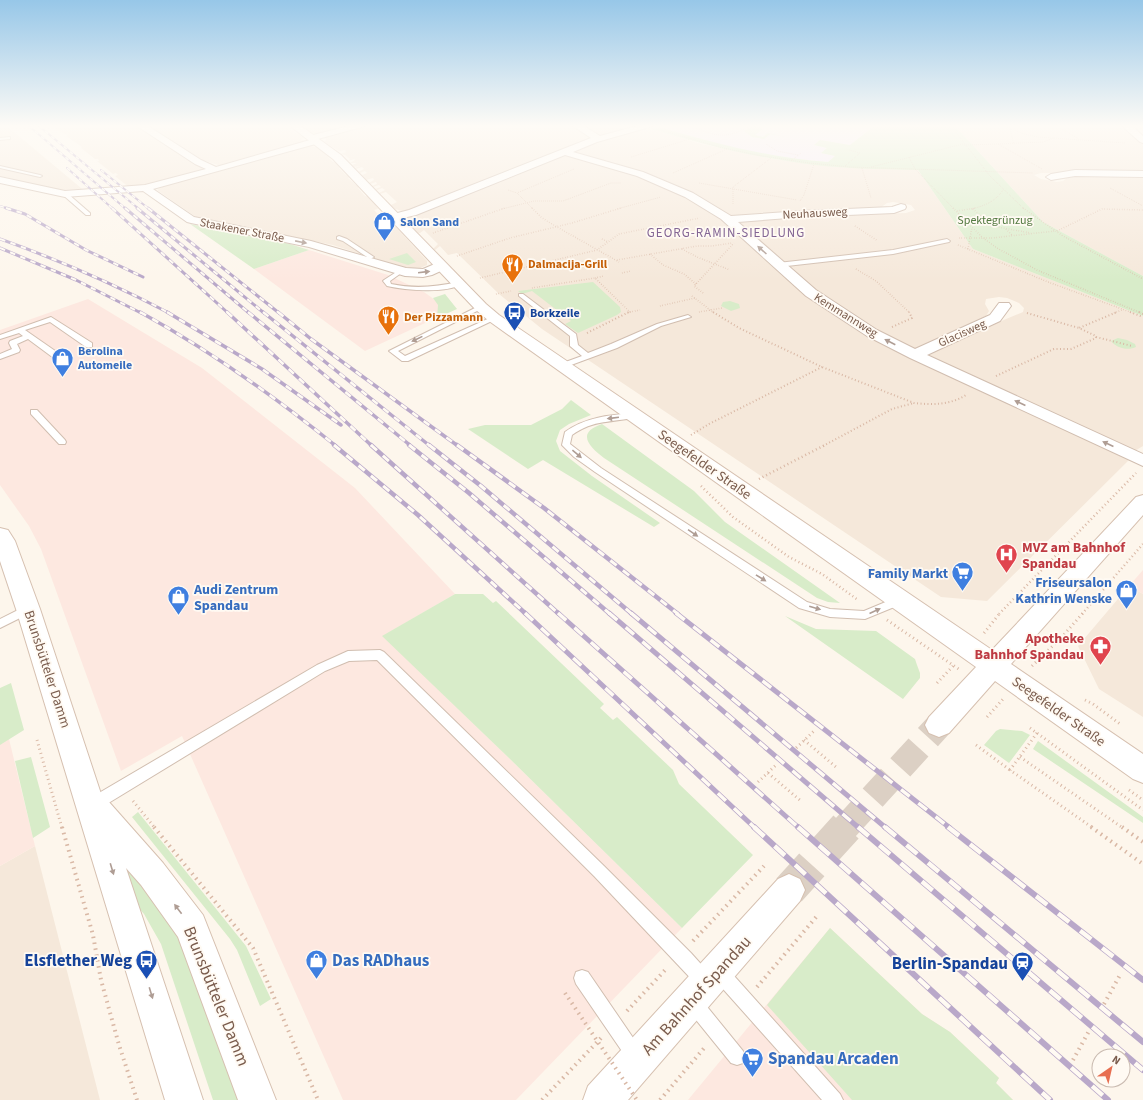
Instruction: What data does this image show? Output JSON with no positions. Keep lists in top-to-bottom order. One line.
{"streets":{"street":["Neuhausweg","Staakener Straße","Kemmannweg","Glacisweg","Seegefelder Straße","Brunsbütteler Damm","Am Bahnhof Spandau"]},"crossings":[["Neuhausweg","Kemmannweg"],["Staakener Straße","Seegefelder Straße"],["Kemmannweg","Glacisweg"]],"one_way":["Staakener Straße","Kemmannweg"],"districts":["GEORG-RAMIN-SIEDLUNG"],"parks":["Spektegrünzug"],"places":{"shop":["Salon Sand","Berolina Automeile","Friseursalon Kathrin Wenske","Audi Zentrum Spandau","Das RADhaus"],"restaurant":["Dalmacija-Grill","Der Pizzamann"],"bus stop":["Borkzeile","Elsflether Weg"],"hospital":["MVZ am Bahnhof Spandau"],"supermarket":["Family Markt","Spandau Arcaden"],"pharmacy":["Apotheke Bahnhof Spandau"],"station":["Berlin-Spandau"]},"north":"top right"}
